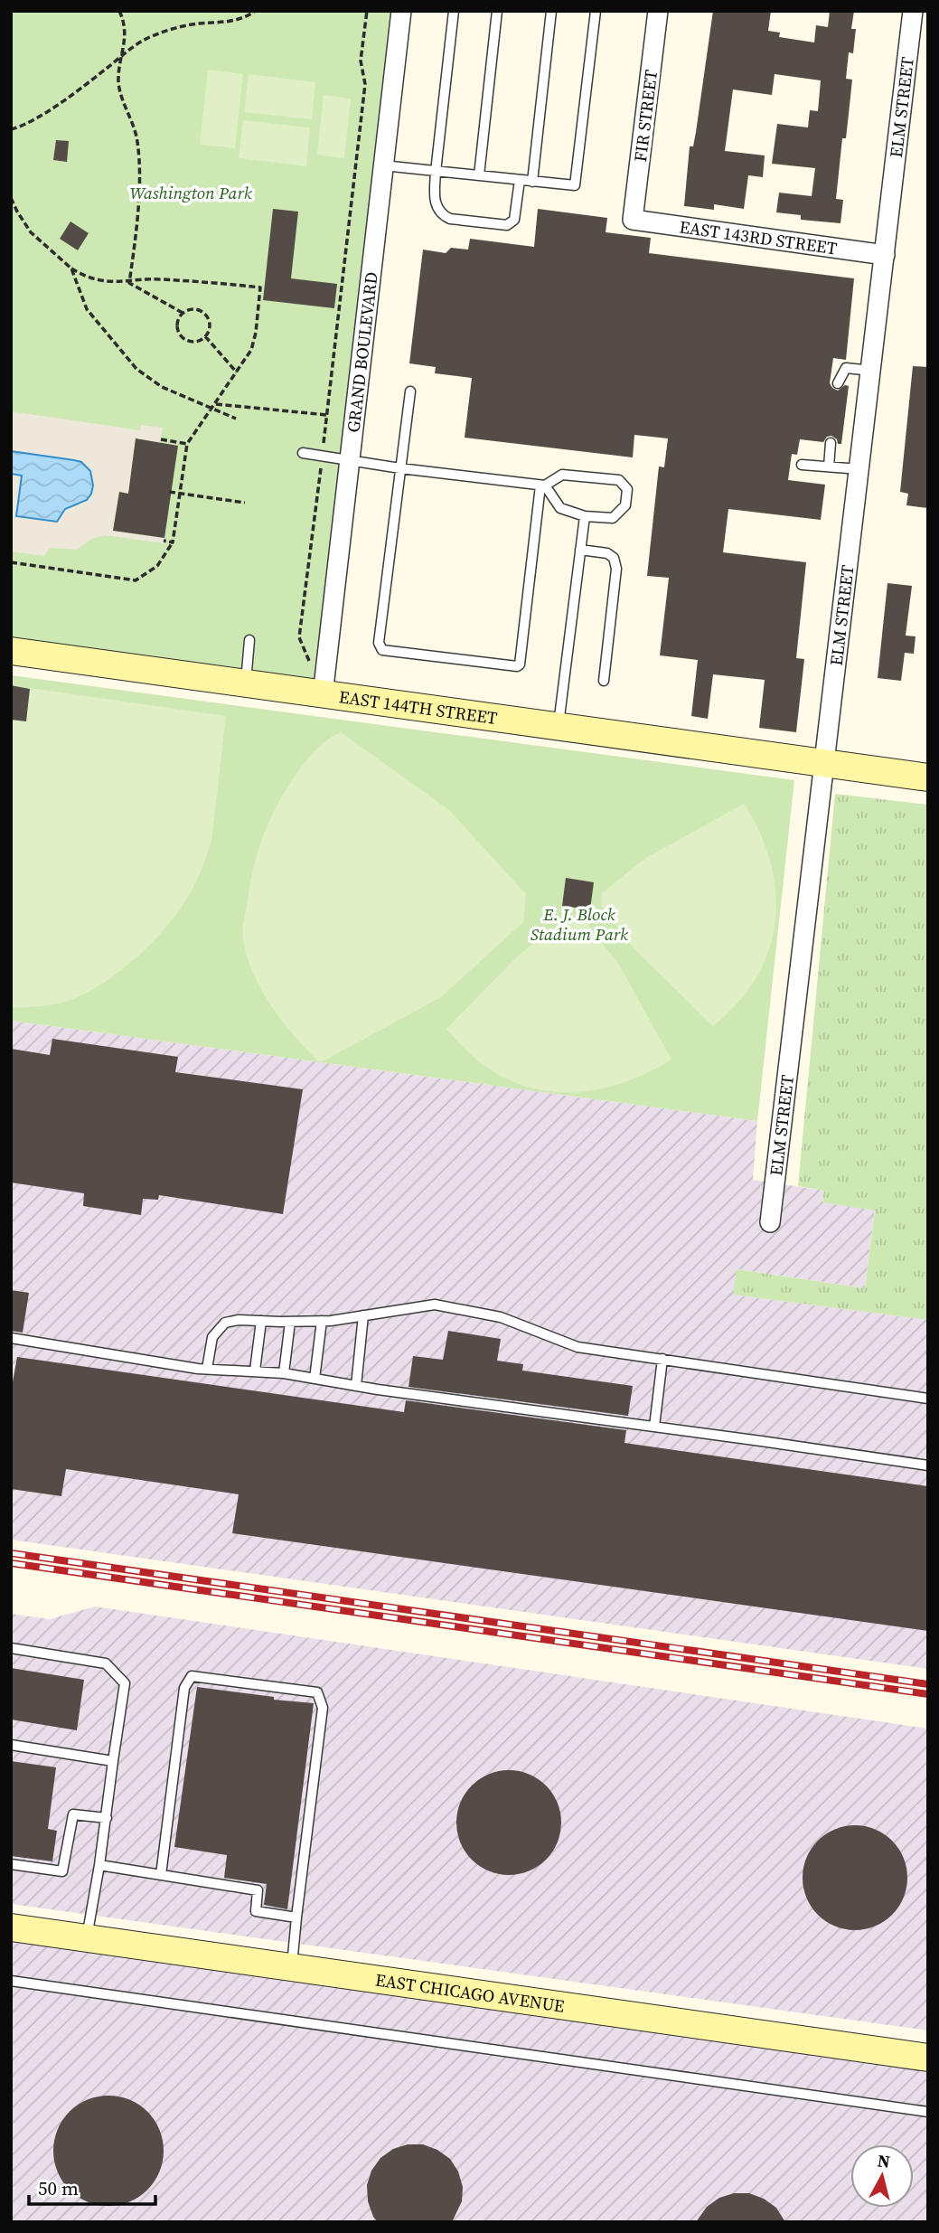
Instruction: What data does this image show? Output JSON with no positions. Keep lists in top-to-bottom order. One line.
{"streets":{"street":["ELM STREET","FIR STREET","EAST 143RD STREET","GRAND BOULEVARD","EAST 144TH STREET","EAST CHICAGO AVENUE"]},"crossings":[["ELM STREET","EAST 143RD STREET"],["ELM STREET","EAST 144TH STREET"],["FIR STREET","EAST 143RD STREET"],["GRAND BOULEVARD","EAST 144TH STREET"]],"parks":["Washington Park","E. J. Block Stadium Park"],"scale_bar":"50 m","north":"top"}
